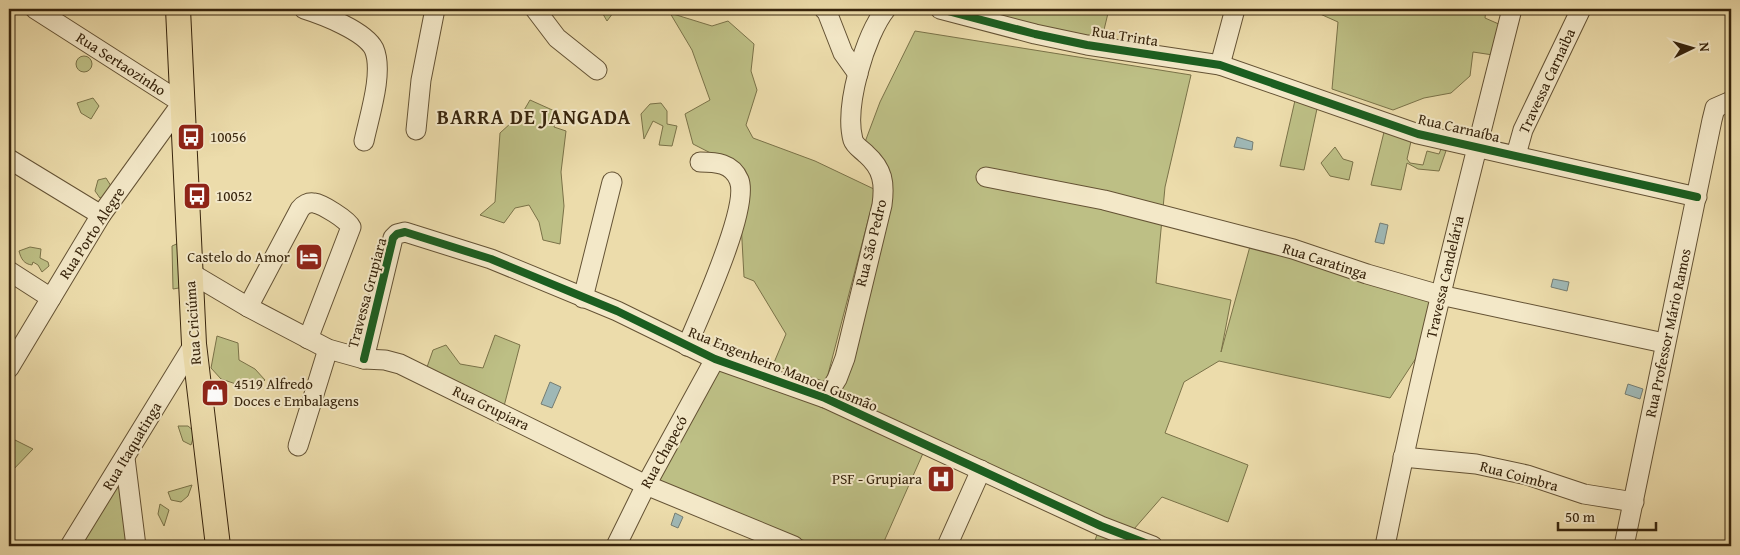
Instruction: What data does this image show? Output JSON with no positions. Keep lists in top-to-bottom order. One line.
{"streets":{"main road":["Rua Criciúma"],"street":["Rua Trinta","Rua Sertaozinho","Travessa Carnaiba","Rua Carnaíba","Rua Porto Alegre","Rua São Pedro","Rua Caratinga","Travessa Candelária","Travessa Grupiara","Rua Professor Mário Ramos","Rua Engenheiro Manoel Gusmão","Rua Grupiara","Rua Itaquatinga","Rua Chapecó","Rua Coimbra"]},"crossings":[["Rua Trinta","Rua Carnaíba"],["Rua Sertaozinho","Rua Porto Alegre"],["Rua Sertaozinho","Rua Criciúma"],["Travessa Carnaiba","Rua Carnaíba"],["Rua Carnaíba","Travessa Candelária"],["Rua Carnaíba","Rua Professor Mário Ramos"],["Rua Porto Alegre","Rua Criciúma"],["Rua São Pedro","Rua Engenheiro Manoel Gusmão"],["Rua Caratinga","Travessa Candelária"],["Rua Caratinga","Rua Professor Mário Ramos"],["Travessa Candelária","Rua Coimbra"],["Travessa Grupiara","Rua Engenheiro Manoel Gusmão"],["Travessa Grupiara","Rua Grupiara"],["Rua Criciúma","Rua Grupiara"],["Rua Criciúma","Rua Itaquatinga"],["Rua Professor Mário Ramos","Rua Coimbra"],["Rua Engenheiro Manoel Gusmão","Rua Chapecó"],["Rua Grupiara","Rua Chapecó"]],"districts":["BARRA DE JANGADA"],"places":{"bus stop":["10056","10052"],"hotel":["Castelo do Amor"],"shop":["4519 Alfredo Doces e Embalagens"],"hospital":["PSF - Grupiara"]},"scale_bar":"50 m","north":"right"}
